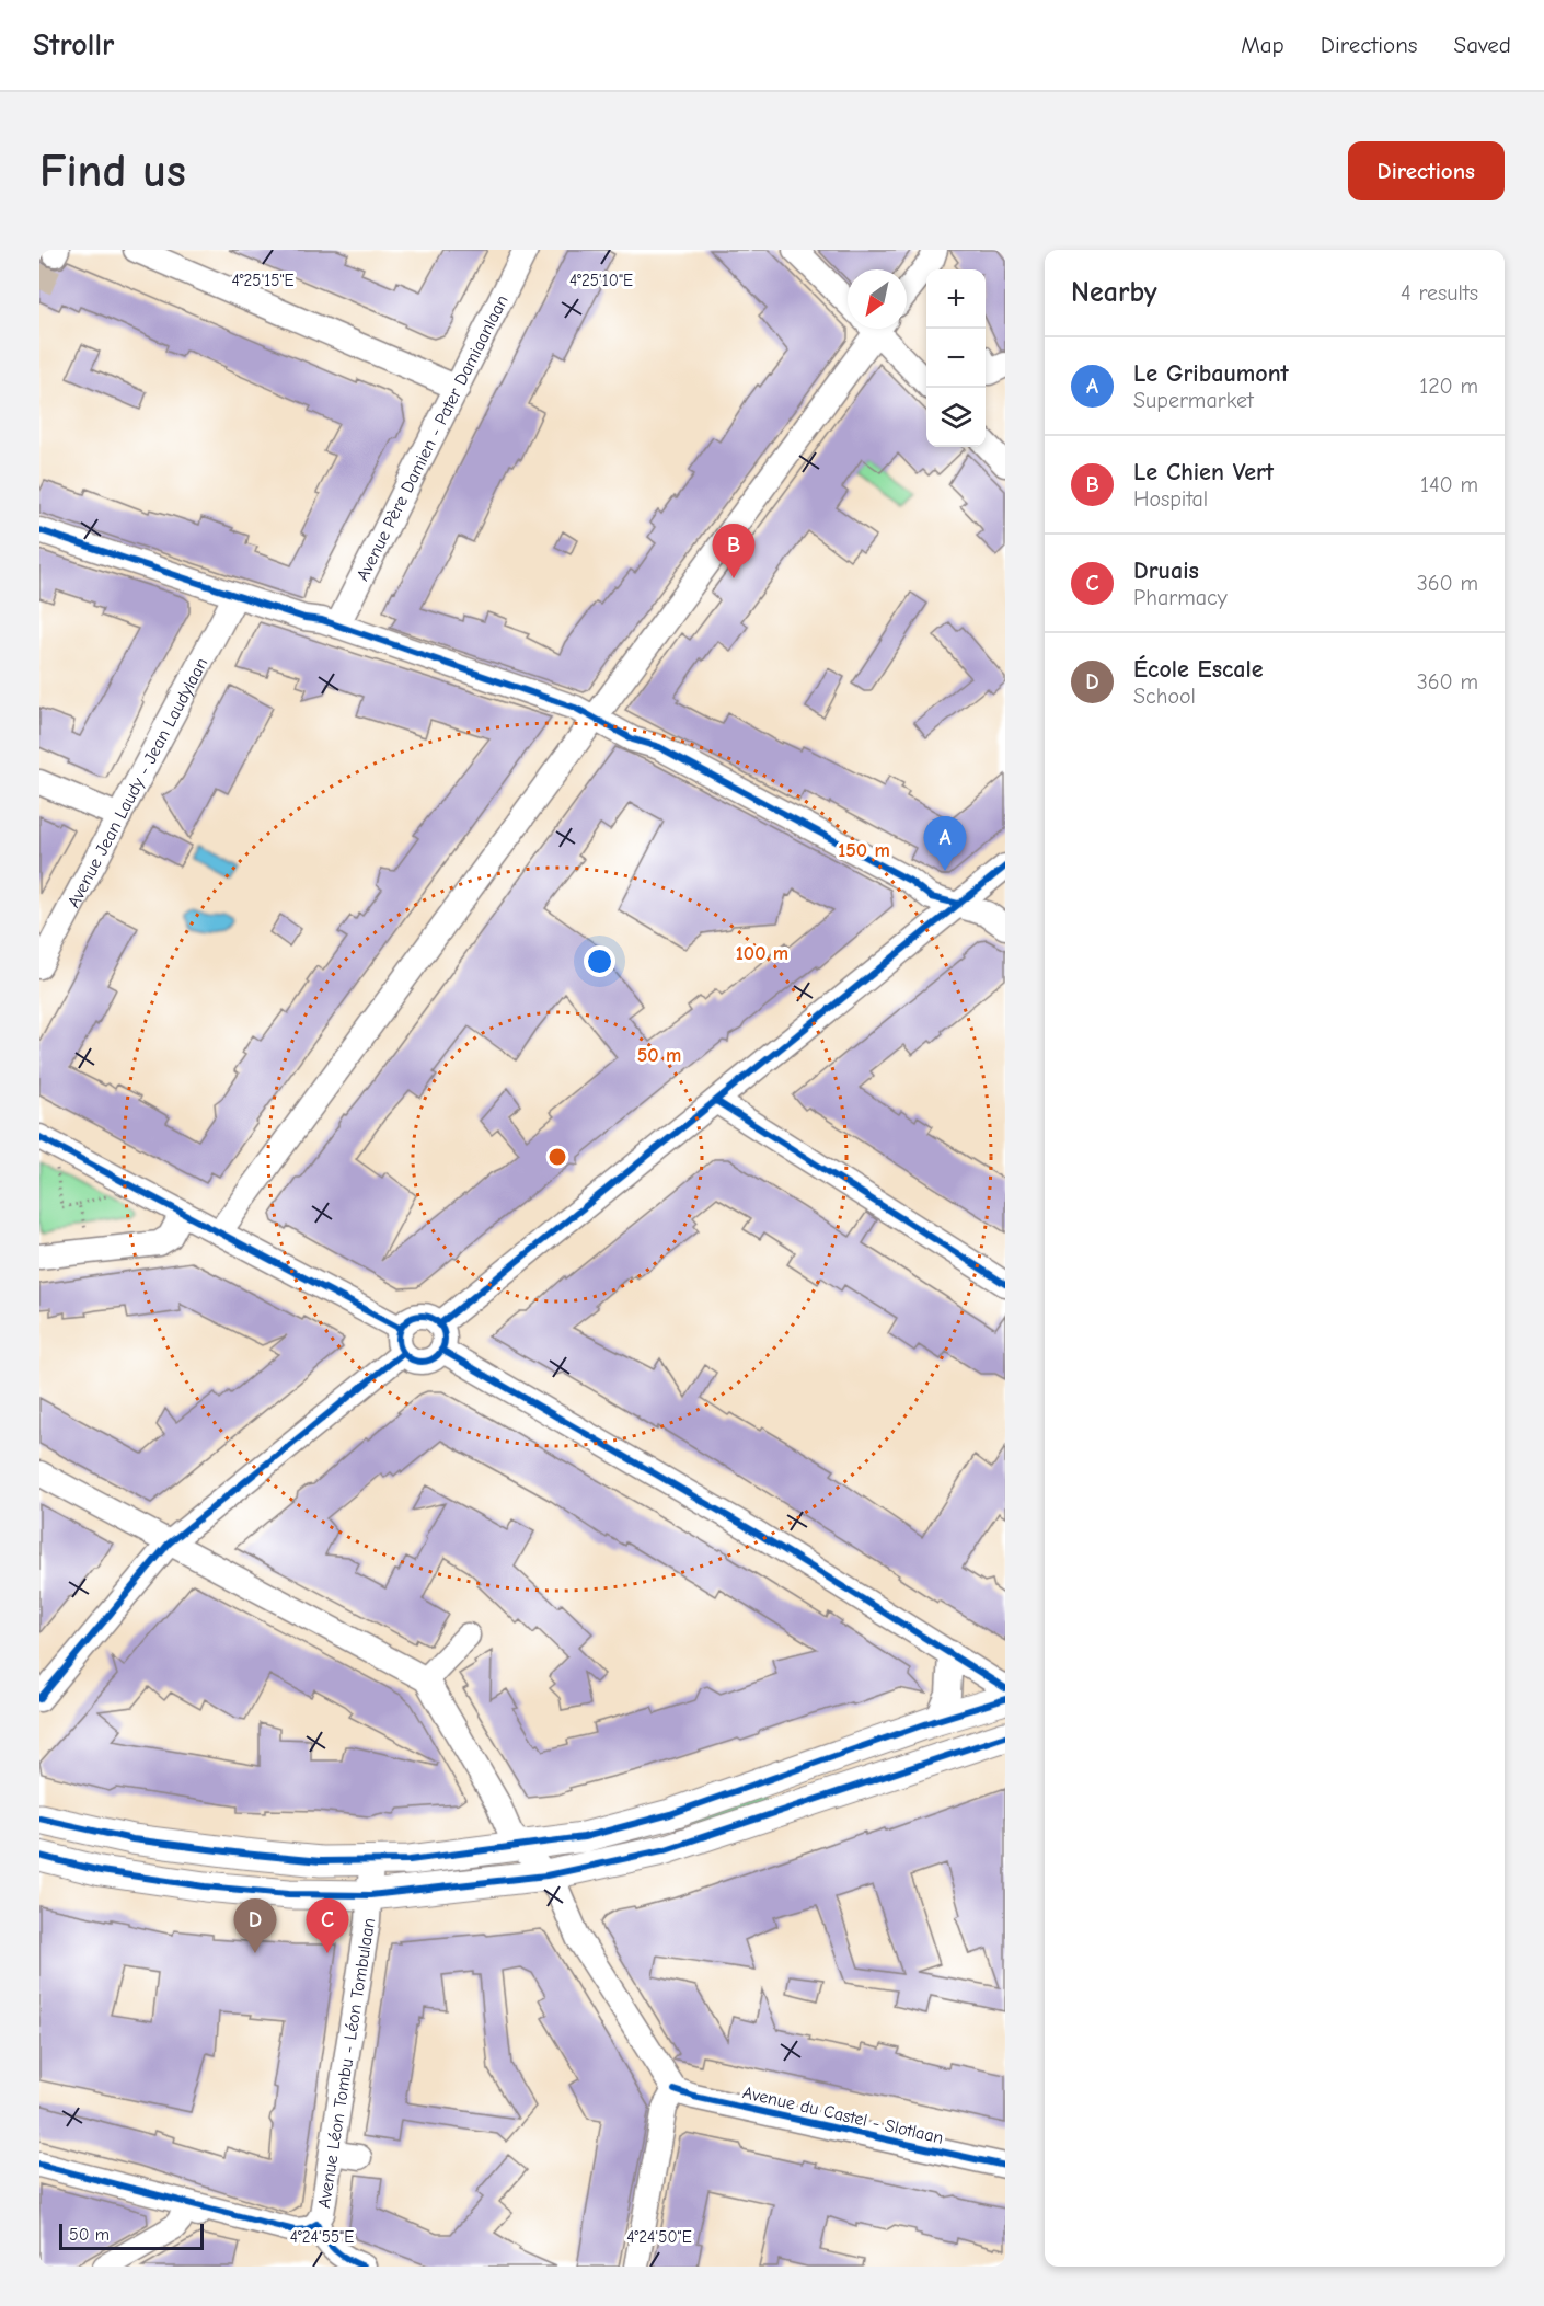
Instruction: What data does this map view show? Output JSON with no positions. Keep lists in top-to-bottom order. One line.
{"streets":{"street":["Avenue Père Damien - Pater Damiaanlaan","Avenue Jean Laudy - Jean Laudylaan","Avenue Léon Tombu - Léon Tombulaan","Avenue du Castel - Slotlaan"]},"scale_bar":"50 m","north":"bottom left","page":{"header":"Strollr","nav":["Map","Directions","Saved"],"buttons":"Directions","title":"Find us","heading":["Nearby","4 results"],"map_buttons":["+","−"],"list":[{"mark":"A","name":"Le Gribaumont","note":"Supermarket","value":"120 m"},{"mark":"B","name":"Le Chien Vert","note":"Hospital","value":"140 m"},{"mark":"C","name":"Druais","note":"Pharmacy","value":"360 m"},{"mark":"D","name":"École Escale","note":"School","value":"360 m"}],"pins":["B","A","C","D"],"scale":"50 m"},"coordinates":["4°25'15\"E","4°25'10\"E","4°24'55\"E","4°24'50\"E"],"rings":["150 m","100 m","50 m"]}
